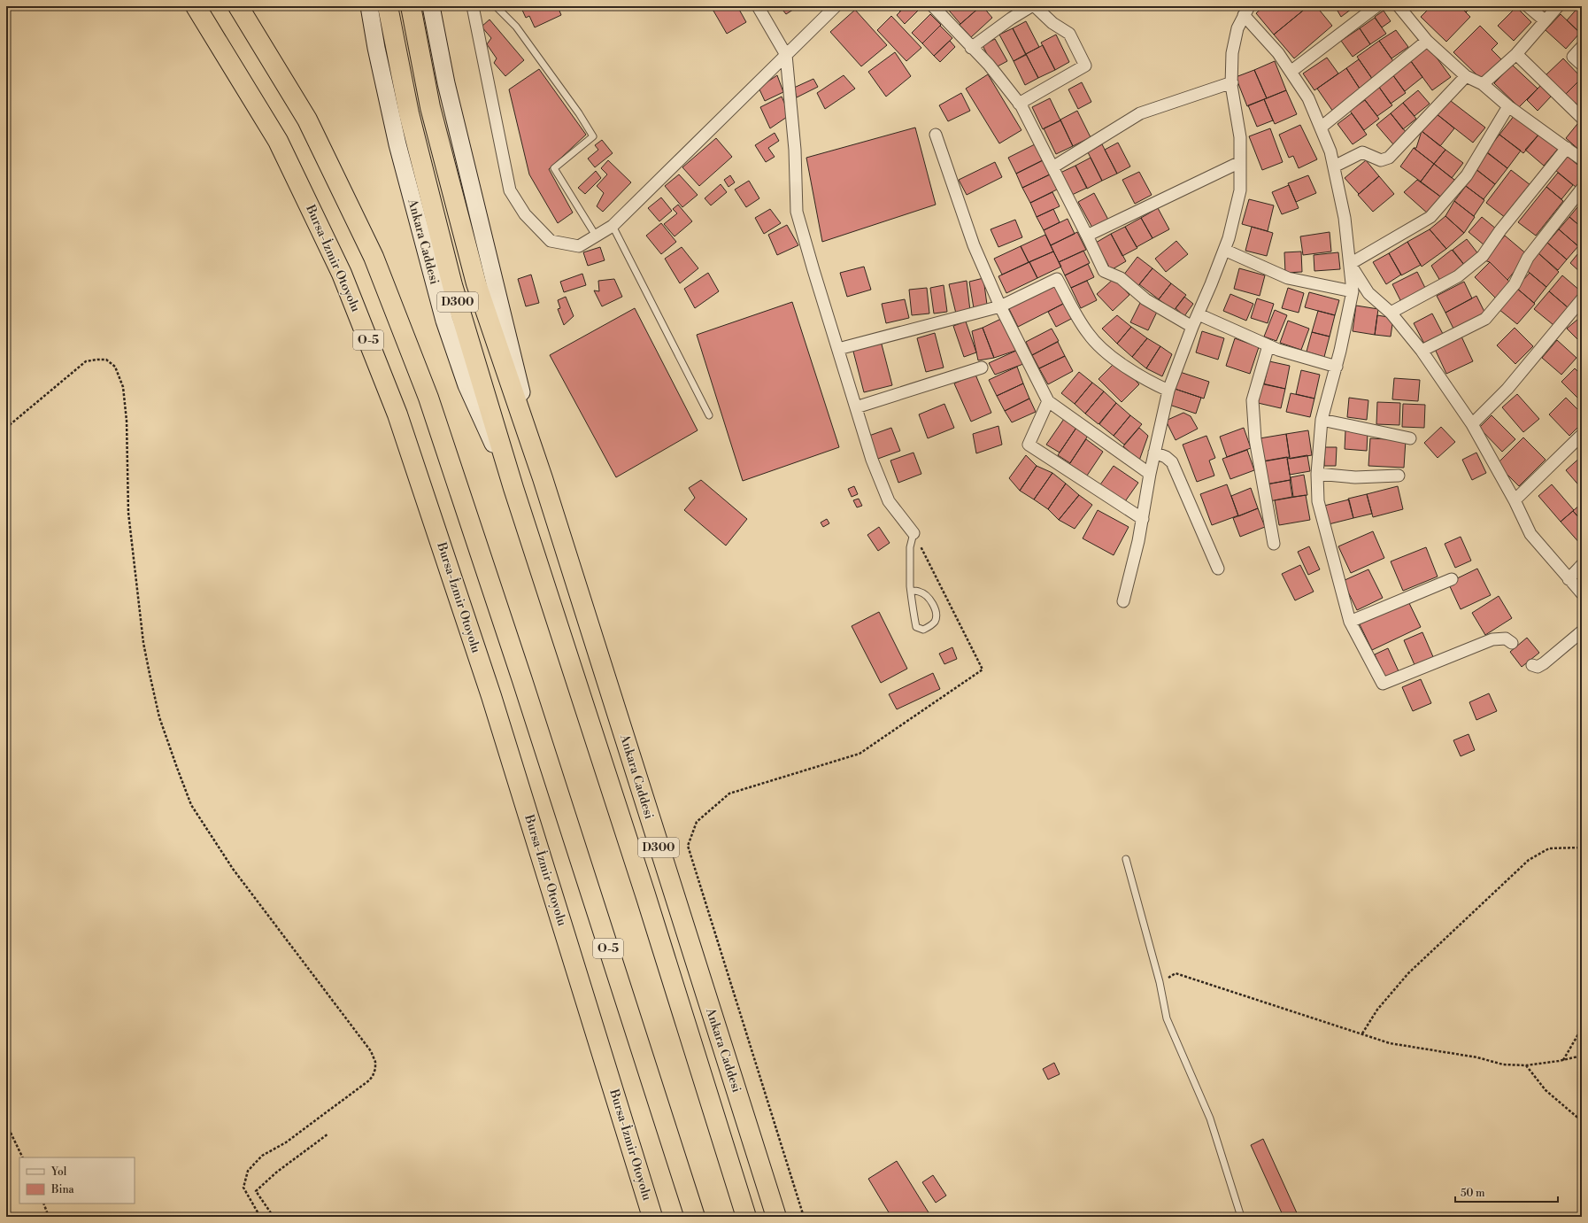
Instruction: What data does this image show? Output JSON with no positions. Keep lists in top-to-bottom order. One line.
{"streets":{"highway":["Ankara Caddesi","Bursa-İzmir Otoyolu","D300","O-5"]},"legend":["Yol","Bina"],"scale_bar":"50 m"}
